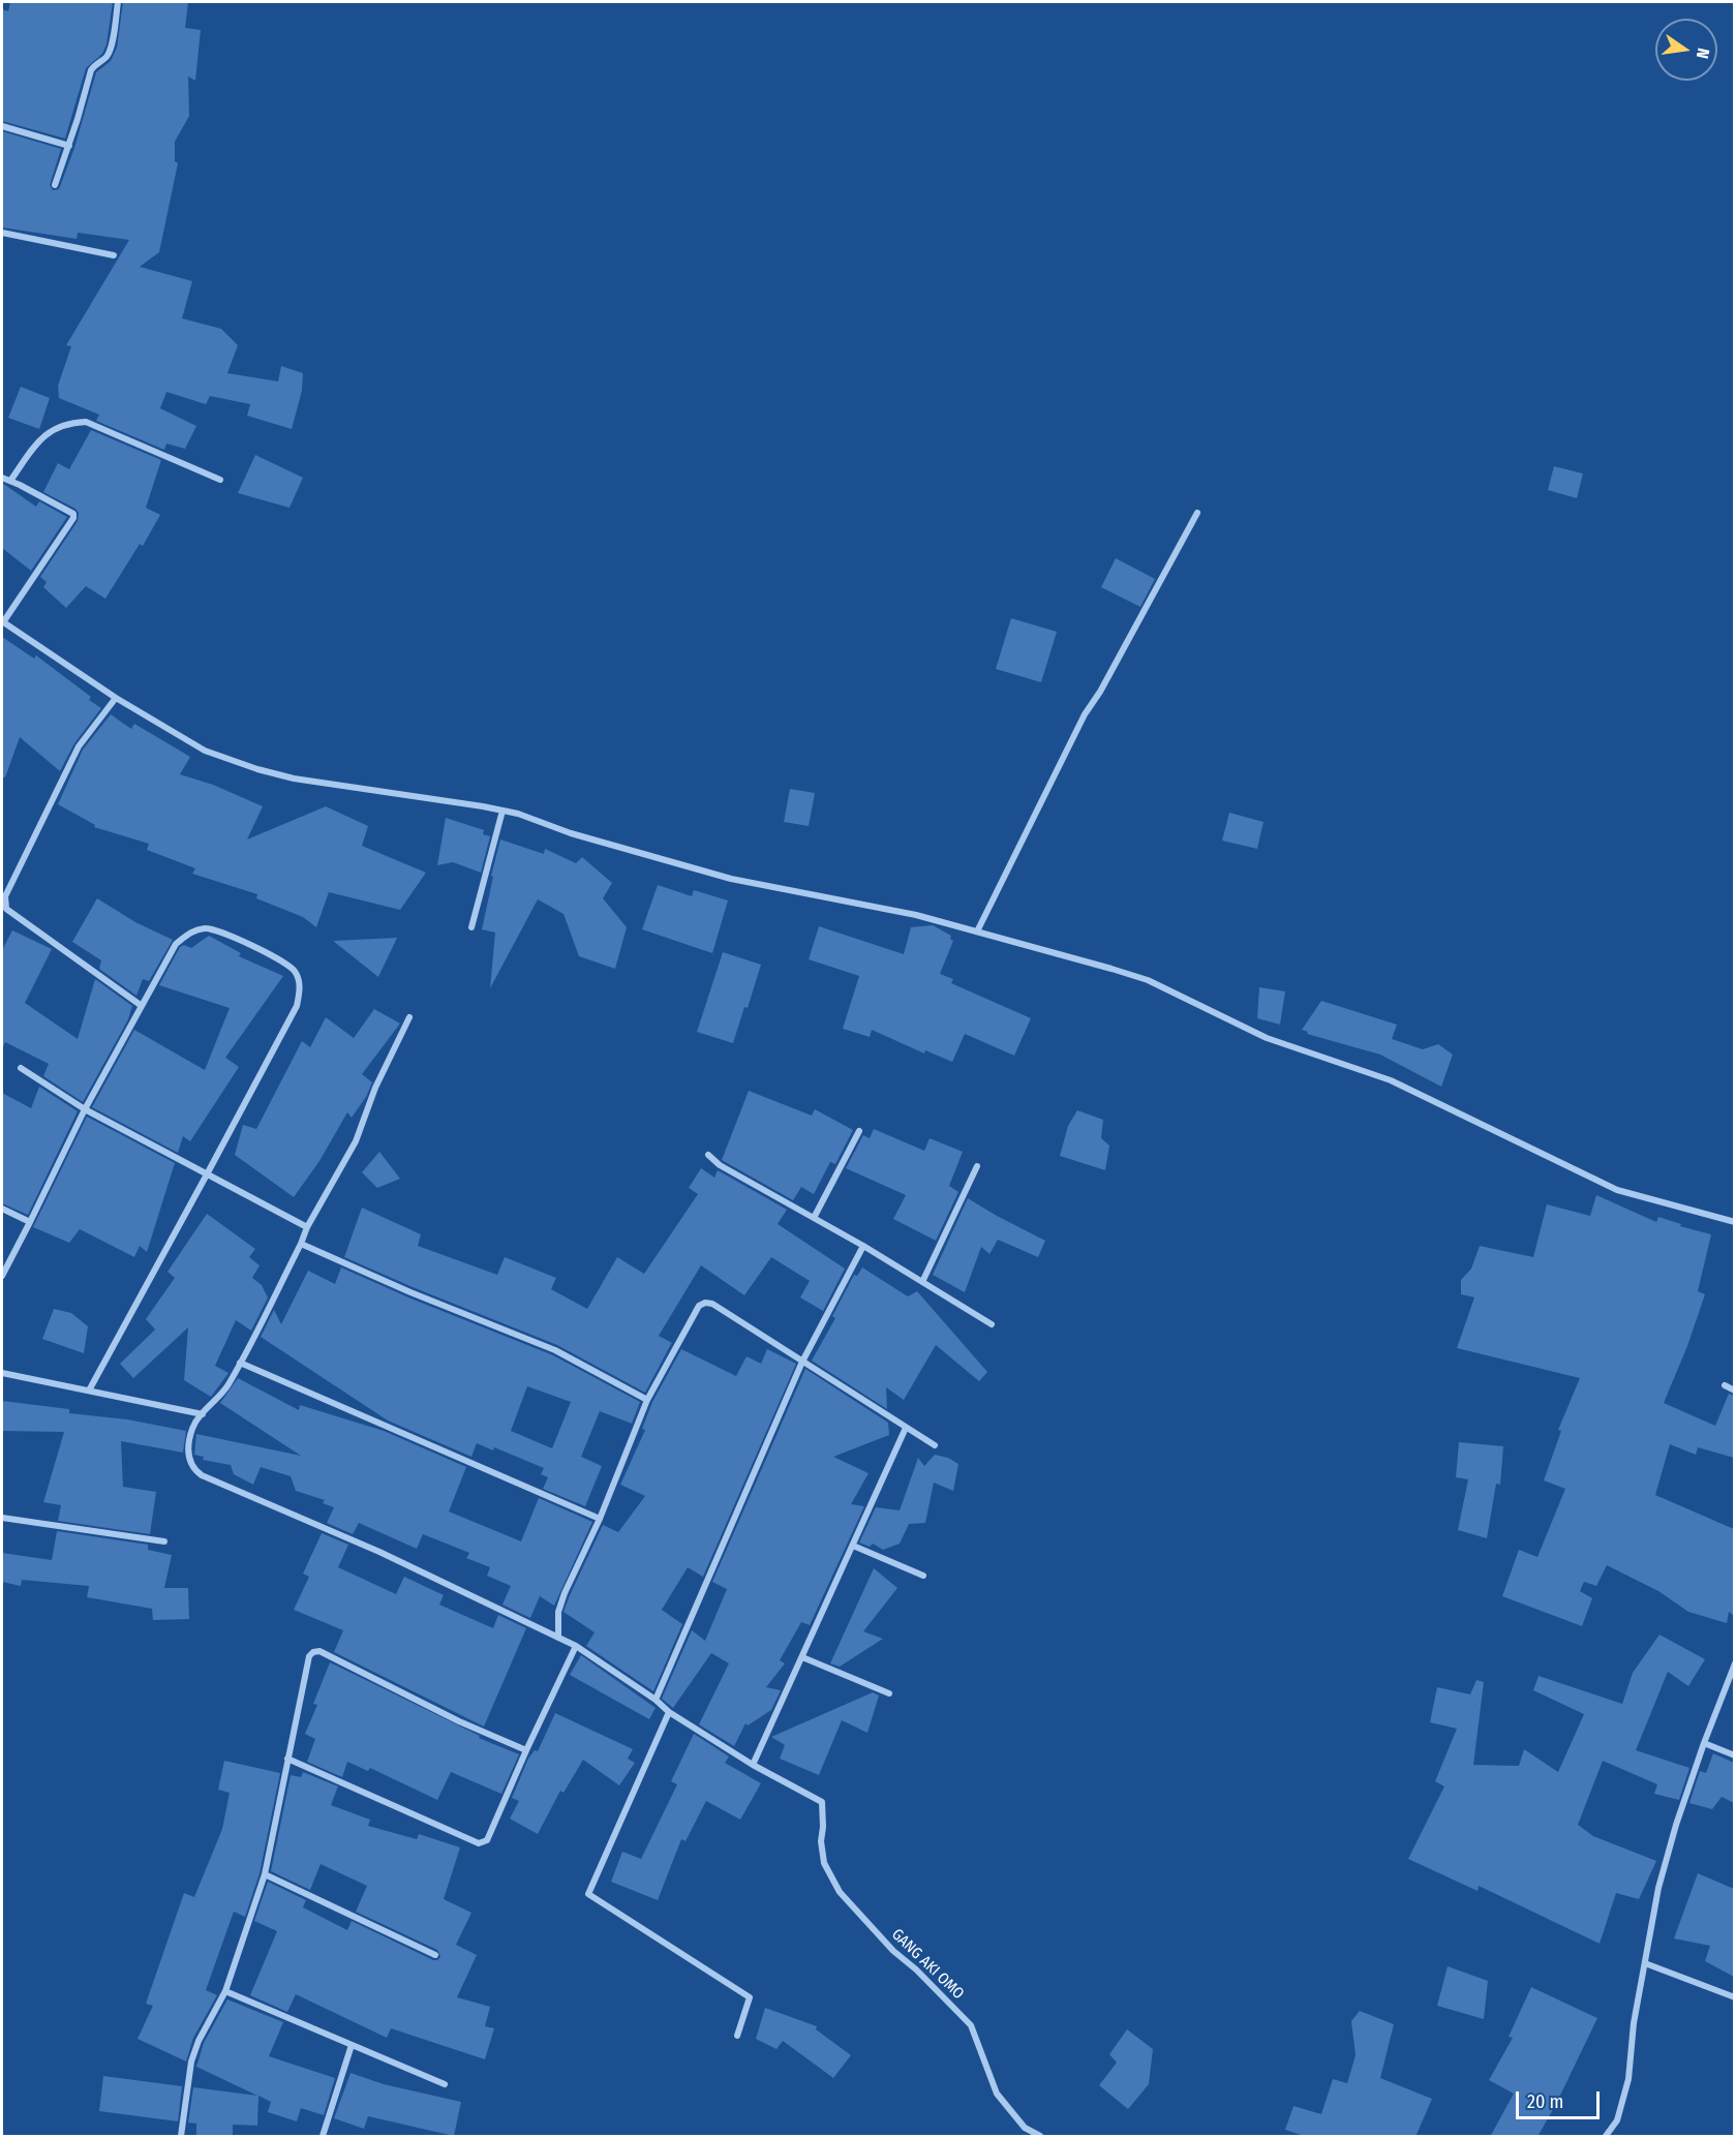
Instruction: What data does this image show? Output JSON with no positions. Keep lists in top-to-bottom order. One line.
{"streets":{"street":["GANG AKI OMO"]},"scale_bar":"20 m","north":"right"}
